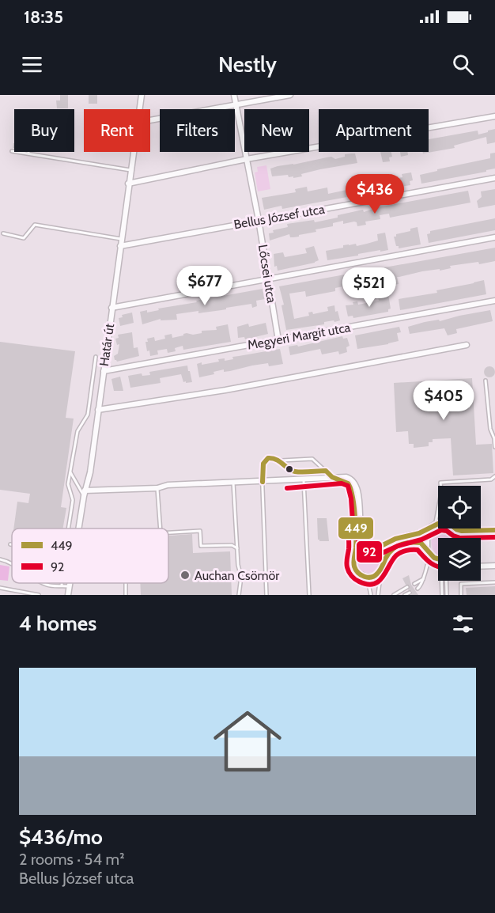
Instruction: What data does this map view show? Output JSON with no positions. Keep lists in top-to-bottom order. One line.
{"streets":{"street":["Bellus József utca","Lőcsei utca","Megyeri Margit utca","Határ út"]},"crossings":[["Bellus József utca","Lőcsei utca"],["Bellus József utca","Határ út"],["Lőcsei utca","Megyeri Margit utca"],["Megyeri Margit utca","Határ út"]],"places":["Auchan Csömör"],"lines":["transit line 449","transit line 92"],"legend":["449","92"],"page":{"status":"18:35","header":"Nestly","chip":["Buy","Rent","Filters","New","Apartment"],"price":["$436","$677","$521","$405"],"heading":"4 homes","list":[{"name":"$436/mo","note":"2 rooms · 54 m² · Bellus József utca"}]}}
